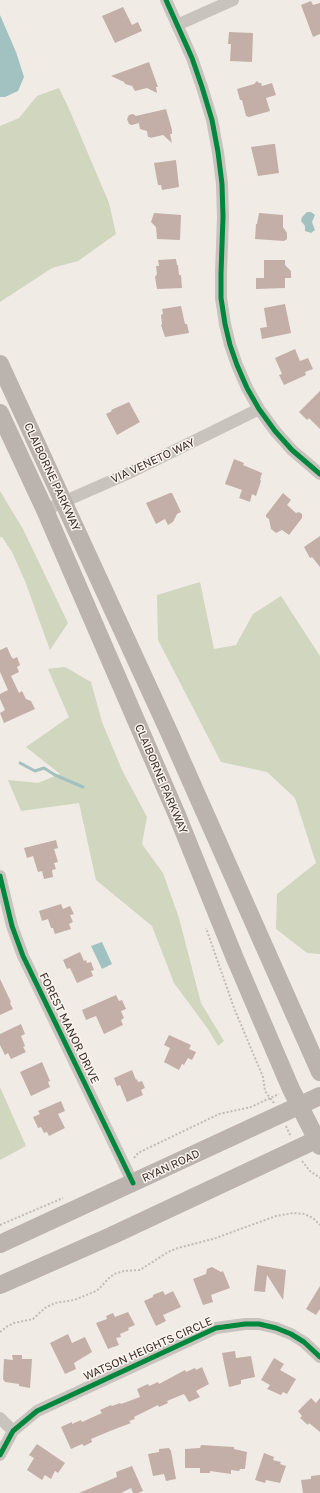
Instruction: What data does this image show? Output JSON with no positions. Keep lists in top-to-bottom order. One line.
{"streets":{"main road":["CLAIBORNE PARKWAY","RYAN ROAD"],"street":["VIA VENETO WAY","FOREST MANOR DRIVE","WATSON HEIGHTS CIRCLE"]},"crossings":[["VIA VENETO WAY","CLAIBORNE PARKWAY"],["CLAIBORNE PARKWAY","RYAN ROAD"],["FOREST MANOR DRIVE","RYAN ROAD"]]}
